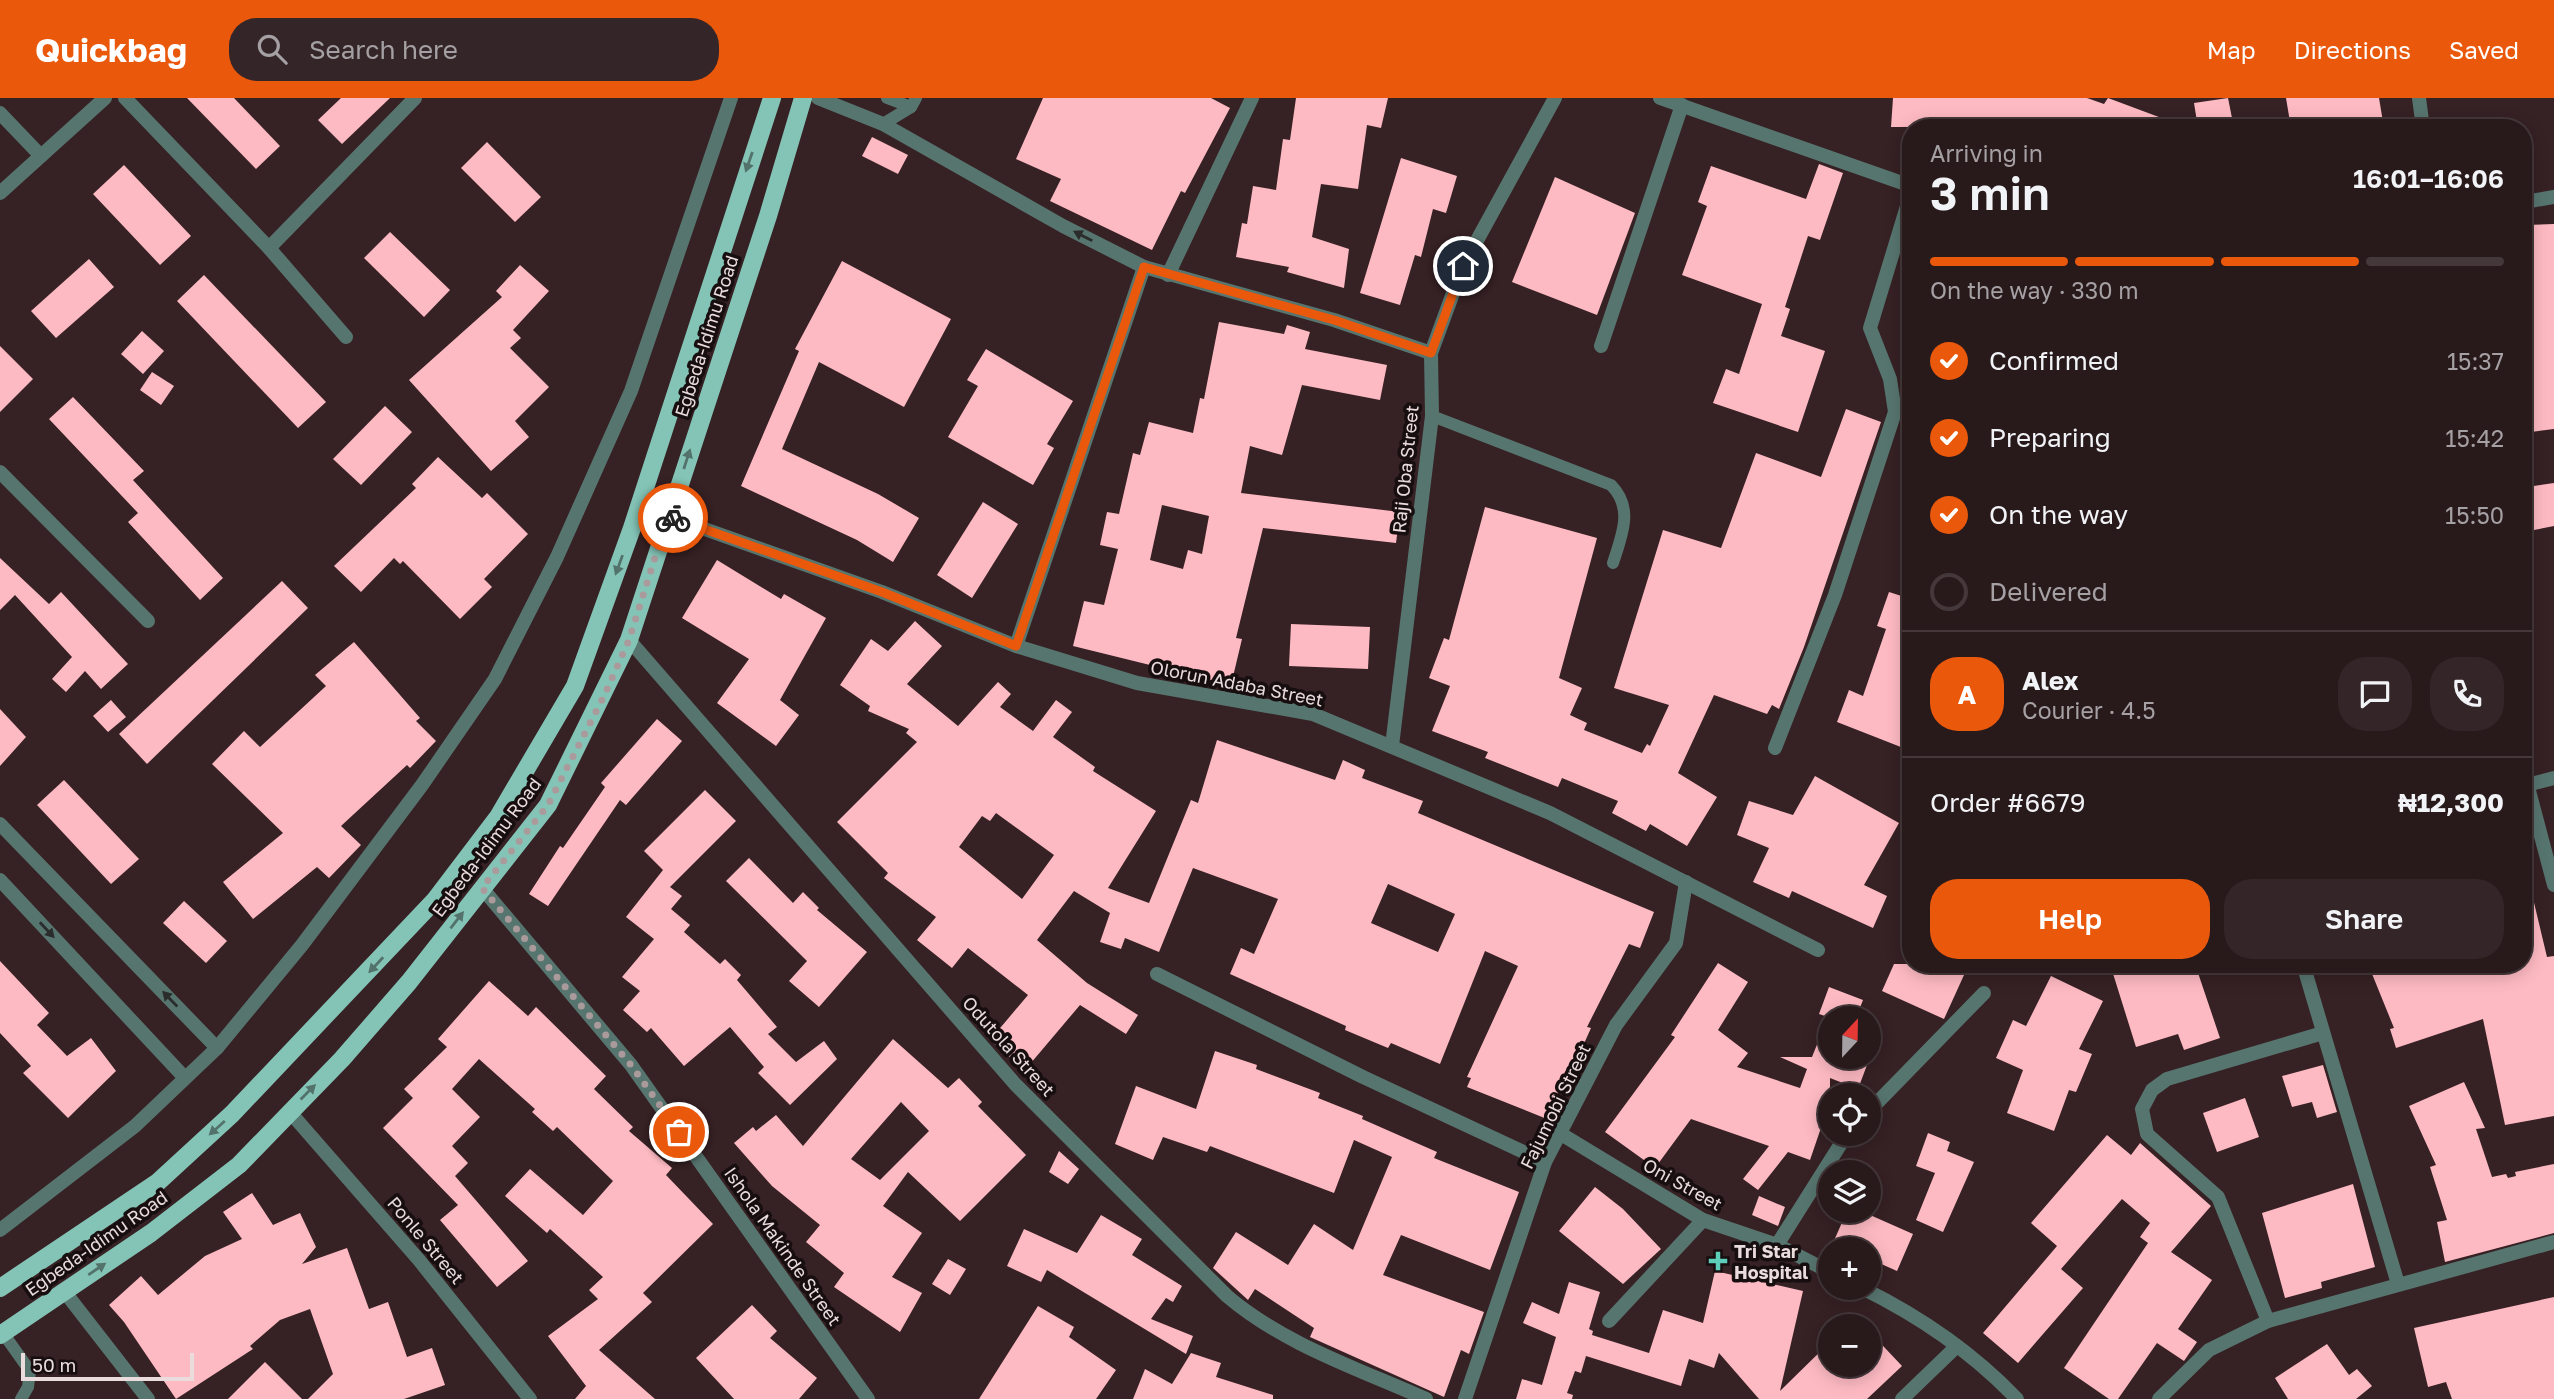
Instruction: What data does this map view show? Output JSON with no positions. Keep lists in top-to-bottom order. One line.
{"streets":{"main road":["Egbeda-Idimu Road"],"street":["Raji Oba Street","Olorun Adaba Street","Odutola Street","Fajumobi Street","Oni Street","Ponle Street","Ishola Makinde Street"]},"crossings":[["Egbeda-Idimu Road","Olorun Adaba Street"],["Egbeda-Idimu Road","Odutola Street"],["Egbeda-Idimu Road","Ponle Street"],["Egbeda-Idimu Road","Ishola Makinde Street"],["Raji Oba Street","Olorun Adaba Street"],["Olorun Adaba Street","Fajumobi Street"],["Fajumobi Street","Oni Street"]],"places":{"health":["Tri Star Hospital"]},"scale_bar":"50 m","north":"top","page":{"header":"Quickbag","search":"Search here","nav":["Map","Directions","Saved"],"heading":["3 min","Arriving in","16:01–16:06"],"panel":["Alex","Courier · 4.5","Order #6679","₦12,300"],"bar":"On the way · 330 m","list":[["Confirmed","15:37"],["Preparing","15:42"],["On the way","15:50"],"Delivered"],"round":"A","buttons":["Help","Share"],"map_buttons":["+","−"],"scale":"50 m"}}
